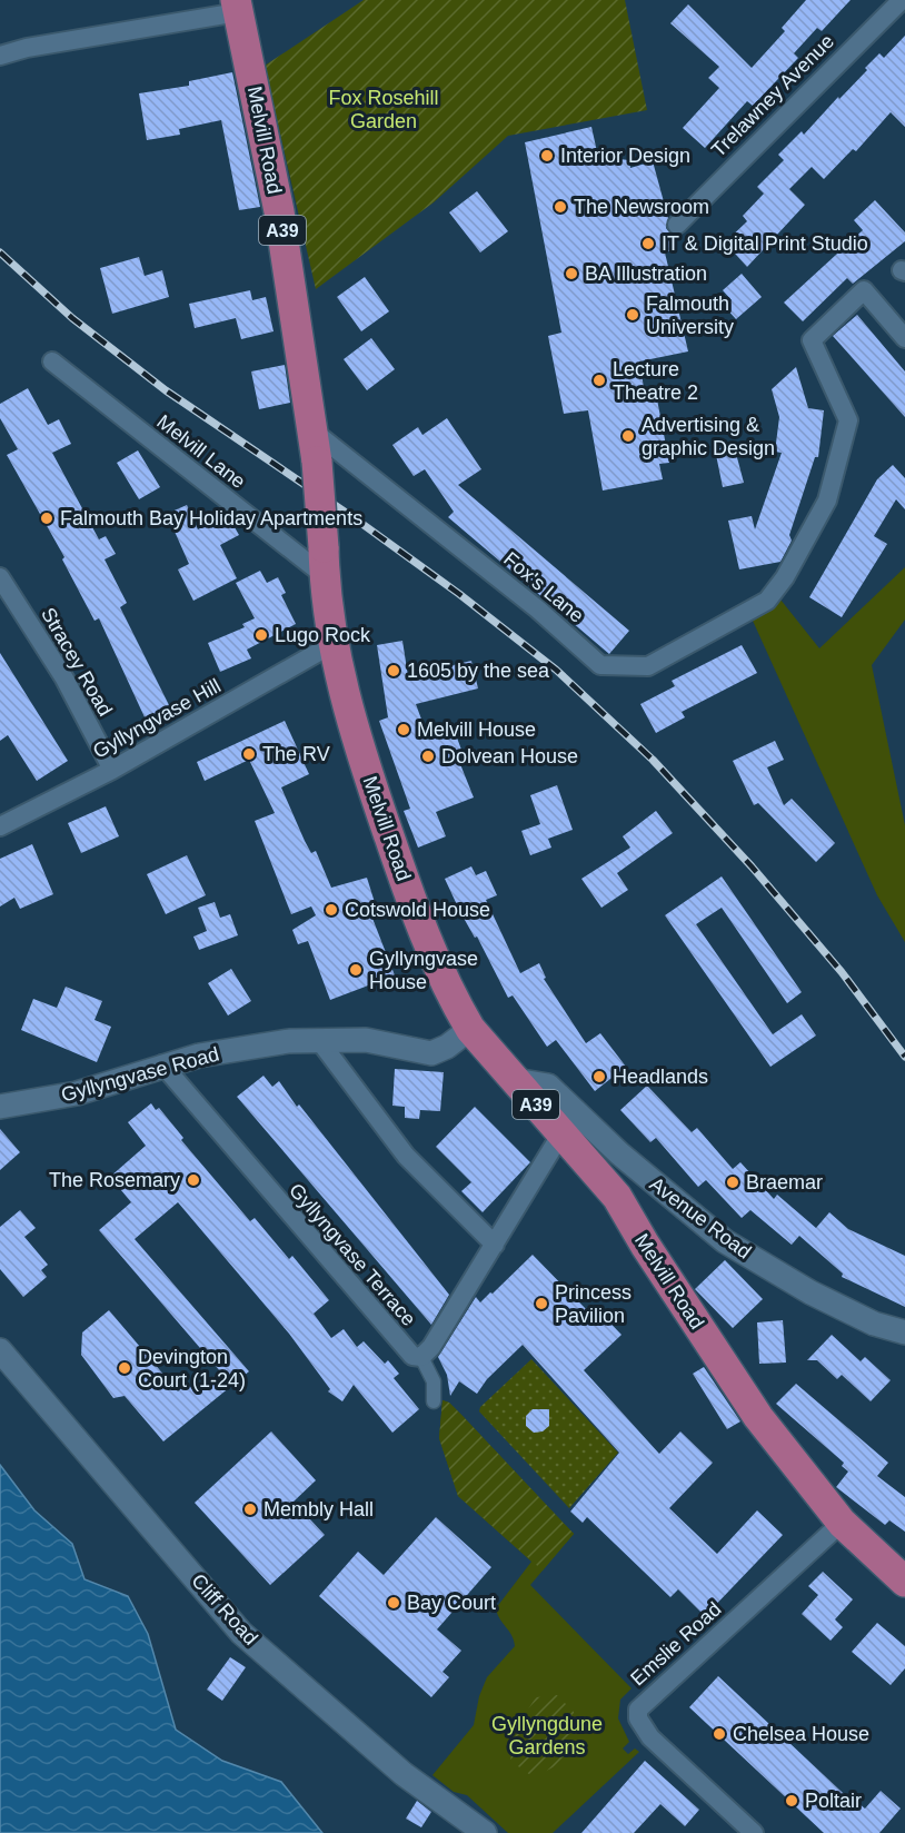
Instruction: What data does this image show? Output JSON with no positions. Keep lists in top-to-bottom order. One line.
{"streets":{"main road":["Melvill Road","A39"],"street":["Trelawney Avenue","Melvill Lane","Fox's Lane","Stracey Road","Gyllyngvase Hill","Gyllyngvase Road","Avenue Road","Gyllyngvase Terrace","Cliff Road","Emslie Road"]},"crossings":[["Melvill Road","Melvill Lane"],["Melvill Road","Fox's Lane"],["Melvill Road","Gyllyngvase Hill"],["Melvill Road","Gyllyngvase Road"],["Melvill Road","Avenue Road"],["Melvill Road","Gyllyngvase Terrace"],["Melvill Road","Emslie Road"],["Stracey Road","Gyllyngvase Hill"],["Gyllyngvase Road","Gyllyngvase Terrace"]],"parks":["Fox Rosehill Garden","Gyllyngdune Gardens"],"places":["Interior Design","The Newsroom","IT & Digital Print Studio","BA Illustration","Falmouth University","Lecture Theatre 2","Advertising & graphic Design","Falmouth Bay Holiday Apartments","Lugo Rock","1605 by the sea","Melvill House","The RV","Dolvean House","Cotswold House","Gyllyngvase House","Headlands","The Rosemary","Braemar","Princess Pavilion","Devington Court (1-24)","Membly Hall","Bay Court","Chelsea House","Poltair"]}
